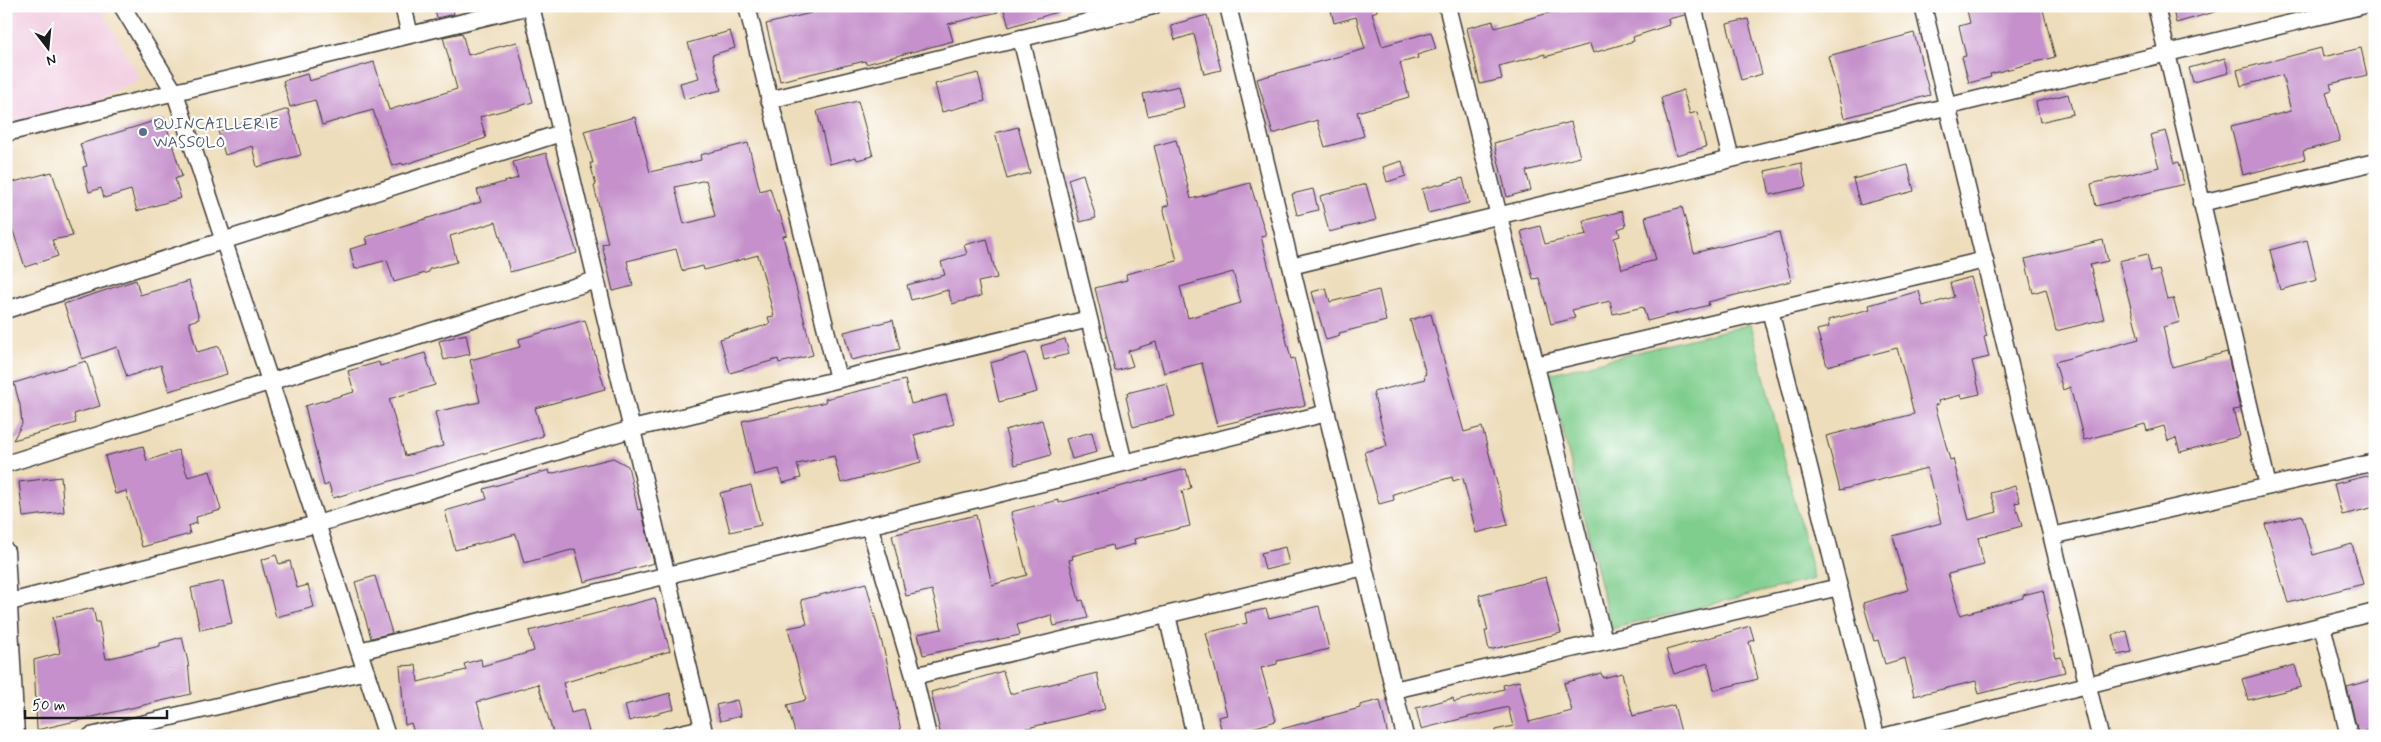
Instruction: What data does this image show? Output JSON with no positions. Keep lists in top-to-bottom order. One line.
{"places":["QUINCAILLERIE WASSOLO"],"scale_bar":"50 m","north":"bottom"}
